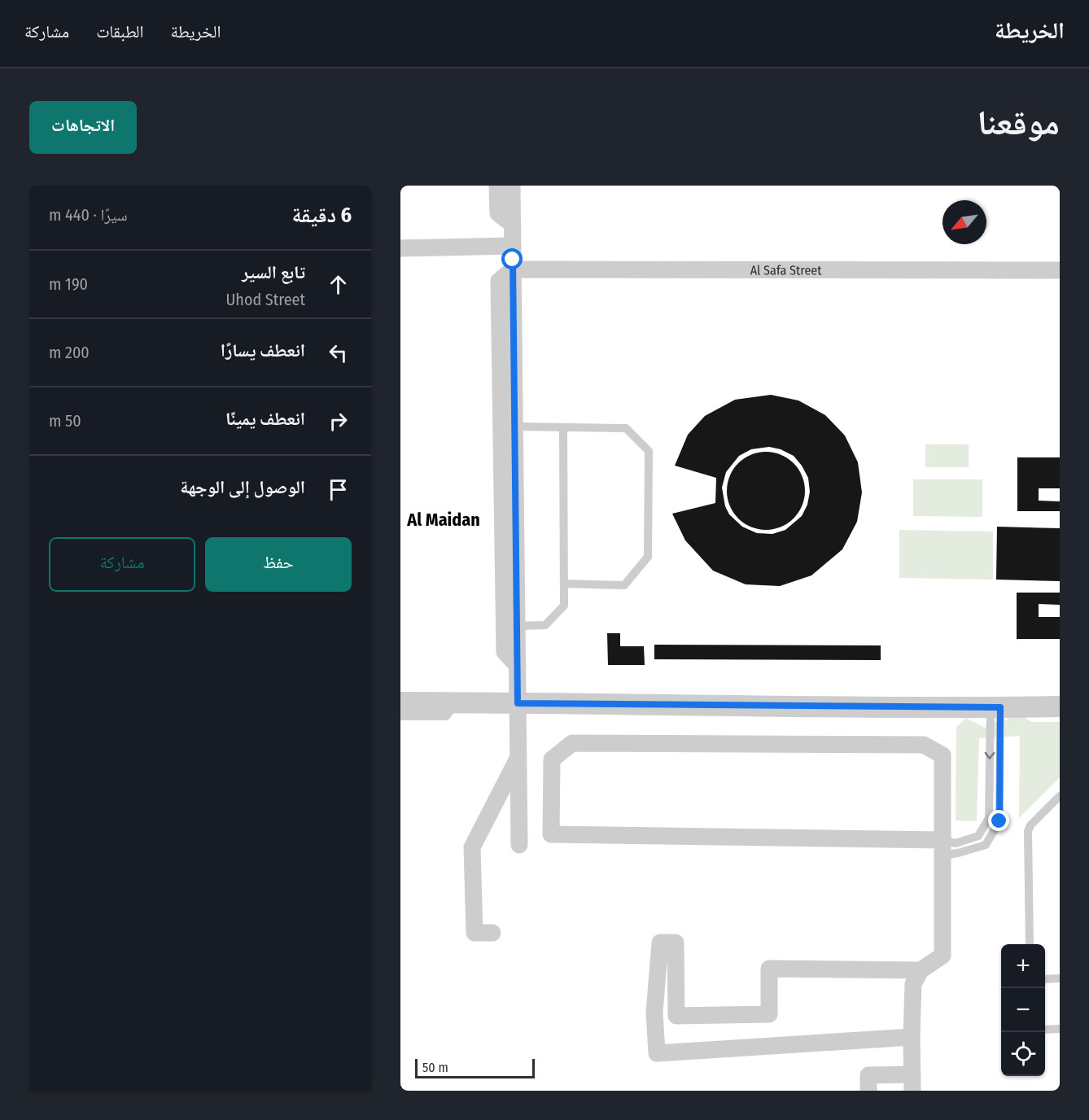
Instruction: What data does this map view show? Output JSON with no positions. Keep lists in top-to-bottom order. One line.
{"streets":{"street":["Al Safa Street"]},"districts":["Al Maidan"],"scale_bar":"50 m","north":"bottom left","page":{"header":"الخريطة","nav":["الخريطة","الطبقات","مشاركة"],"title":"موقعنا","buttons":["الاتجاهات",["حفظ","مشاركة"]],"heading":["6 دقيقة","سيرًا · 440 m"],"list":[["تابع السير","Uhod Street","190 m"],["انعطف يسارًا","200 m"],["انعطف يمينًا","50 m"],"الوصول إلى الوجهة"],"map_buttons":["+","−"],"scale":"50 m"}}
